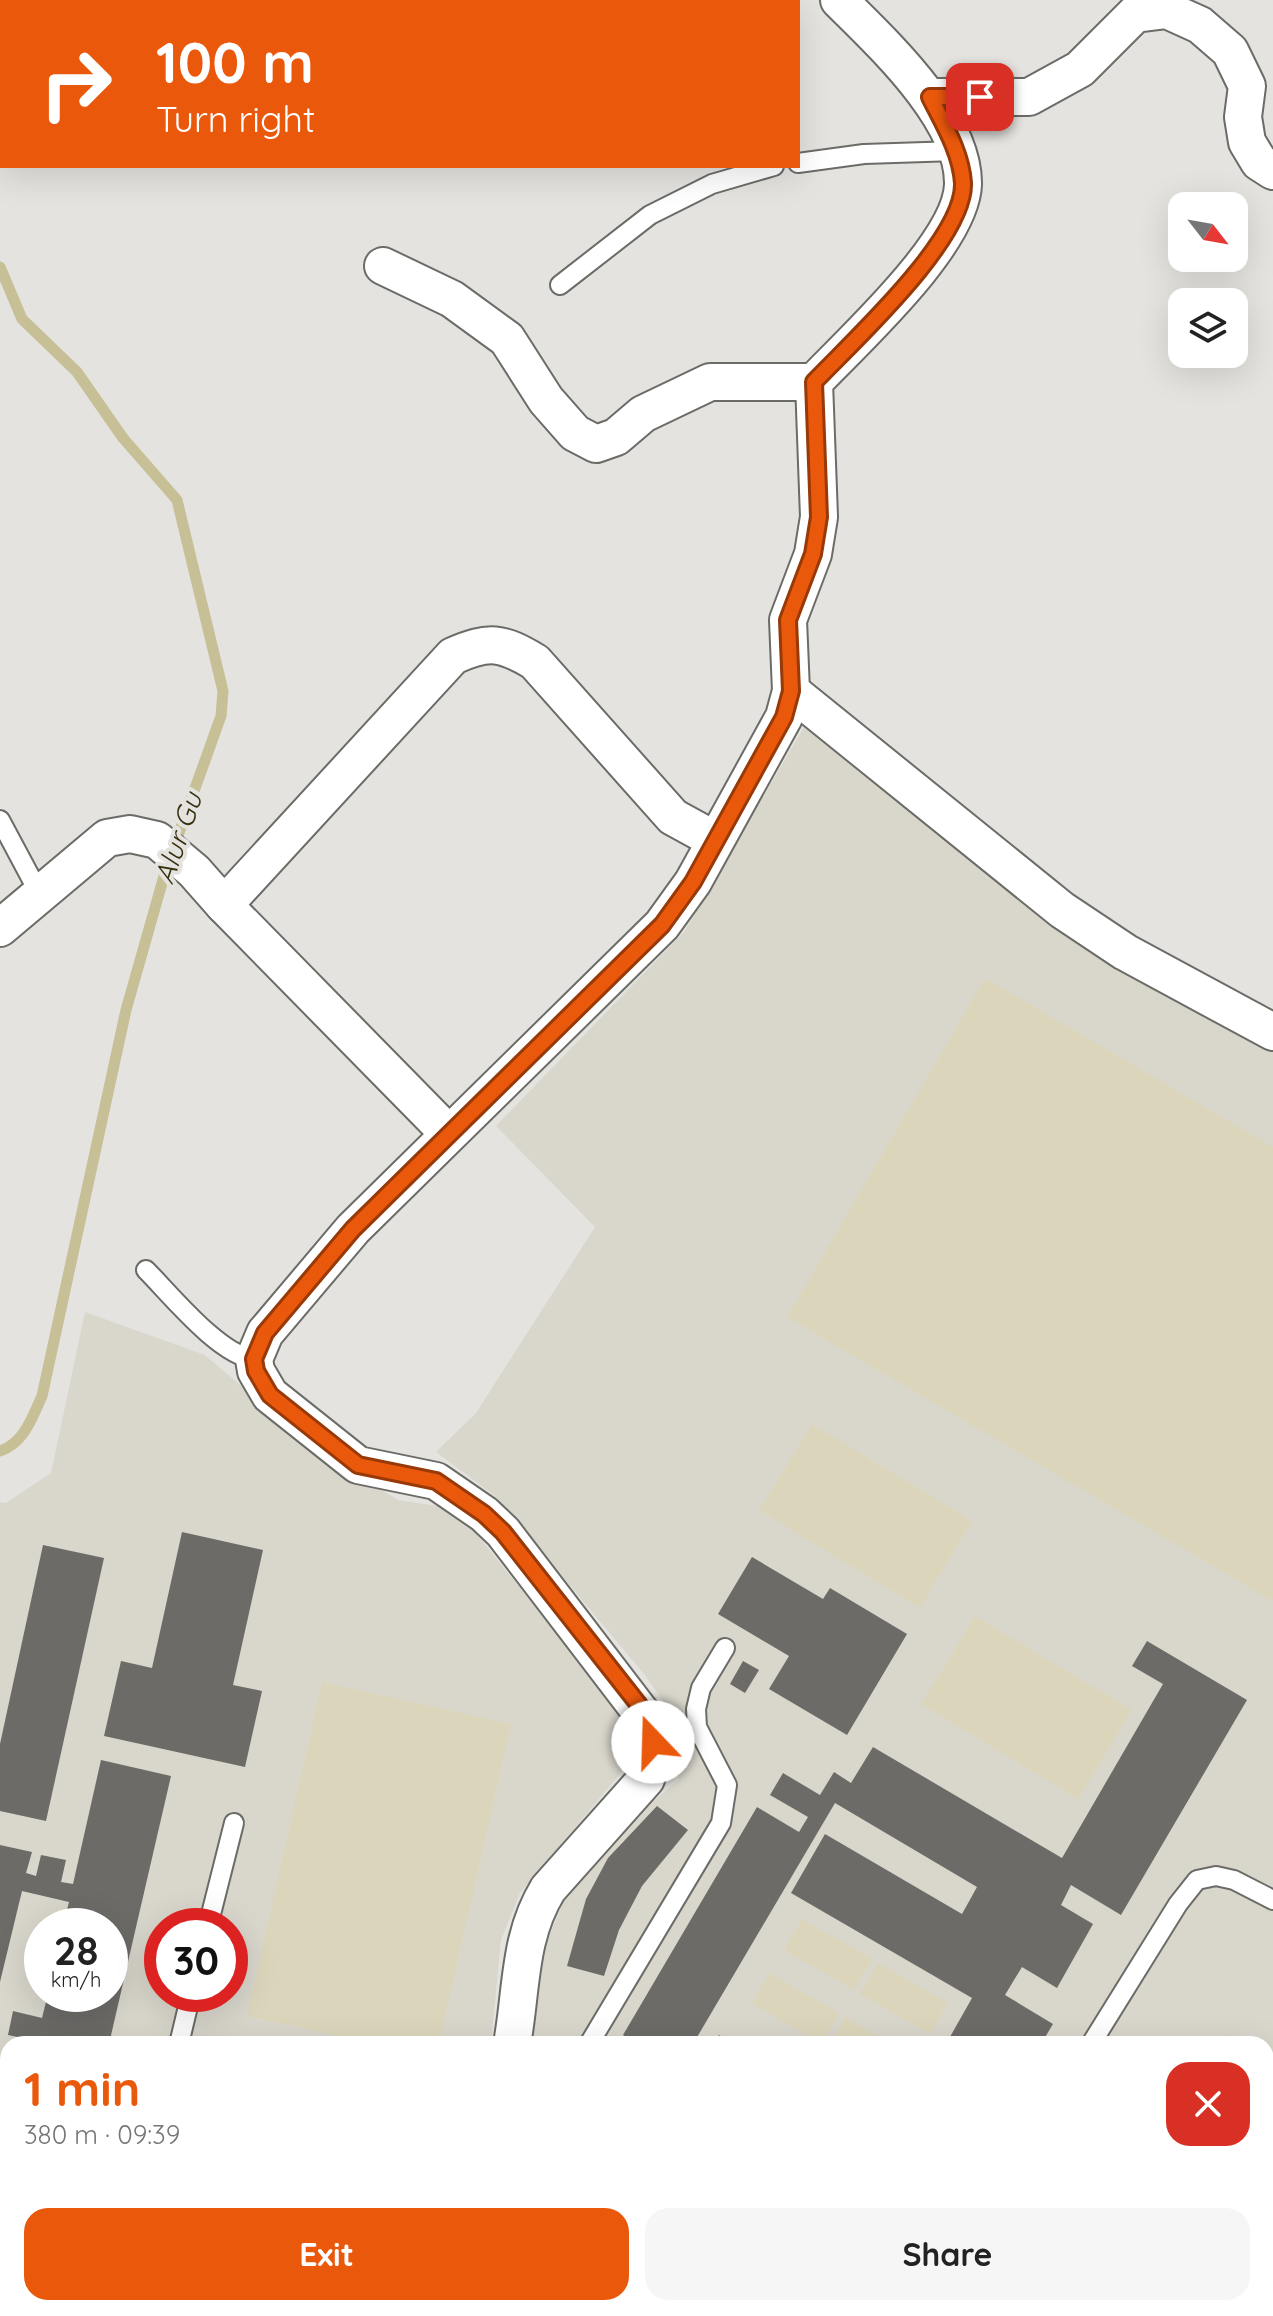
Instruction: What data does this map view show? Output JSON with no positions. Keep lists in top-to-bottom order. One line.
{"water":["Alur Gu"],"north":"bottom right","page":{"turn":["100 m","Turn right"],"speed":"28 km/h","limit":"30","heading":["1 min","380 m · 09:39"],"buttons":["Exit","Share"]}}
